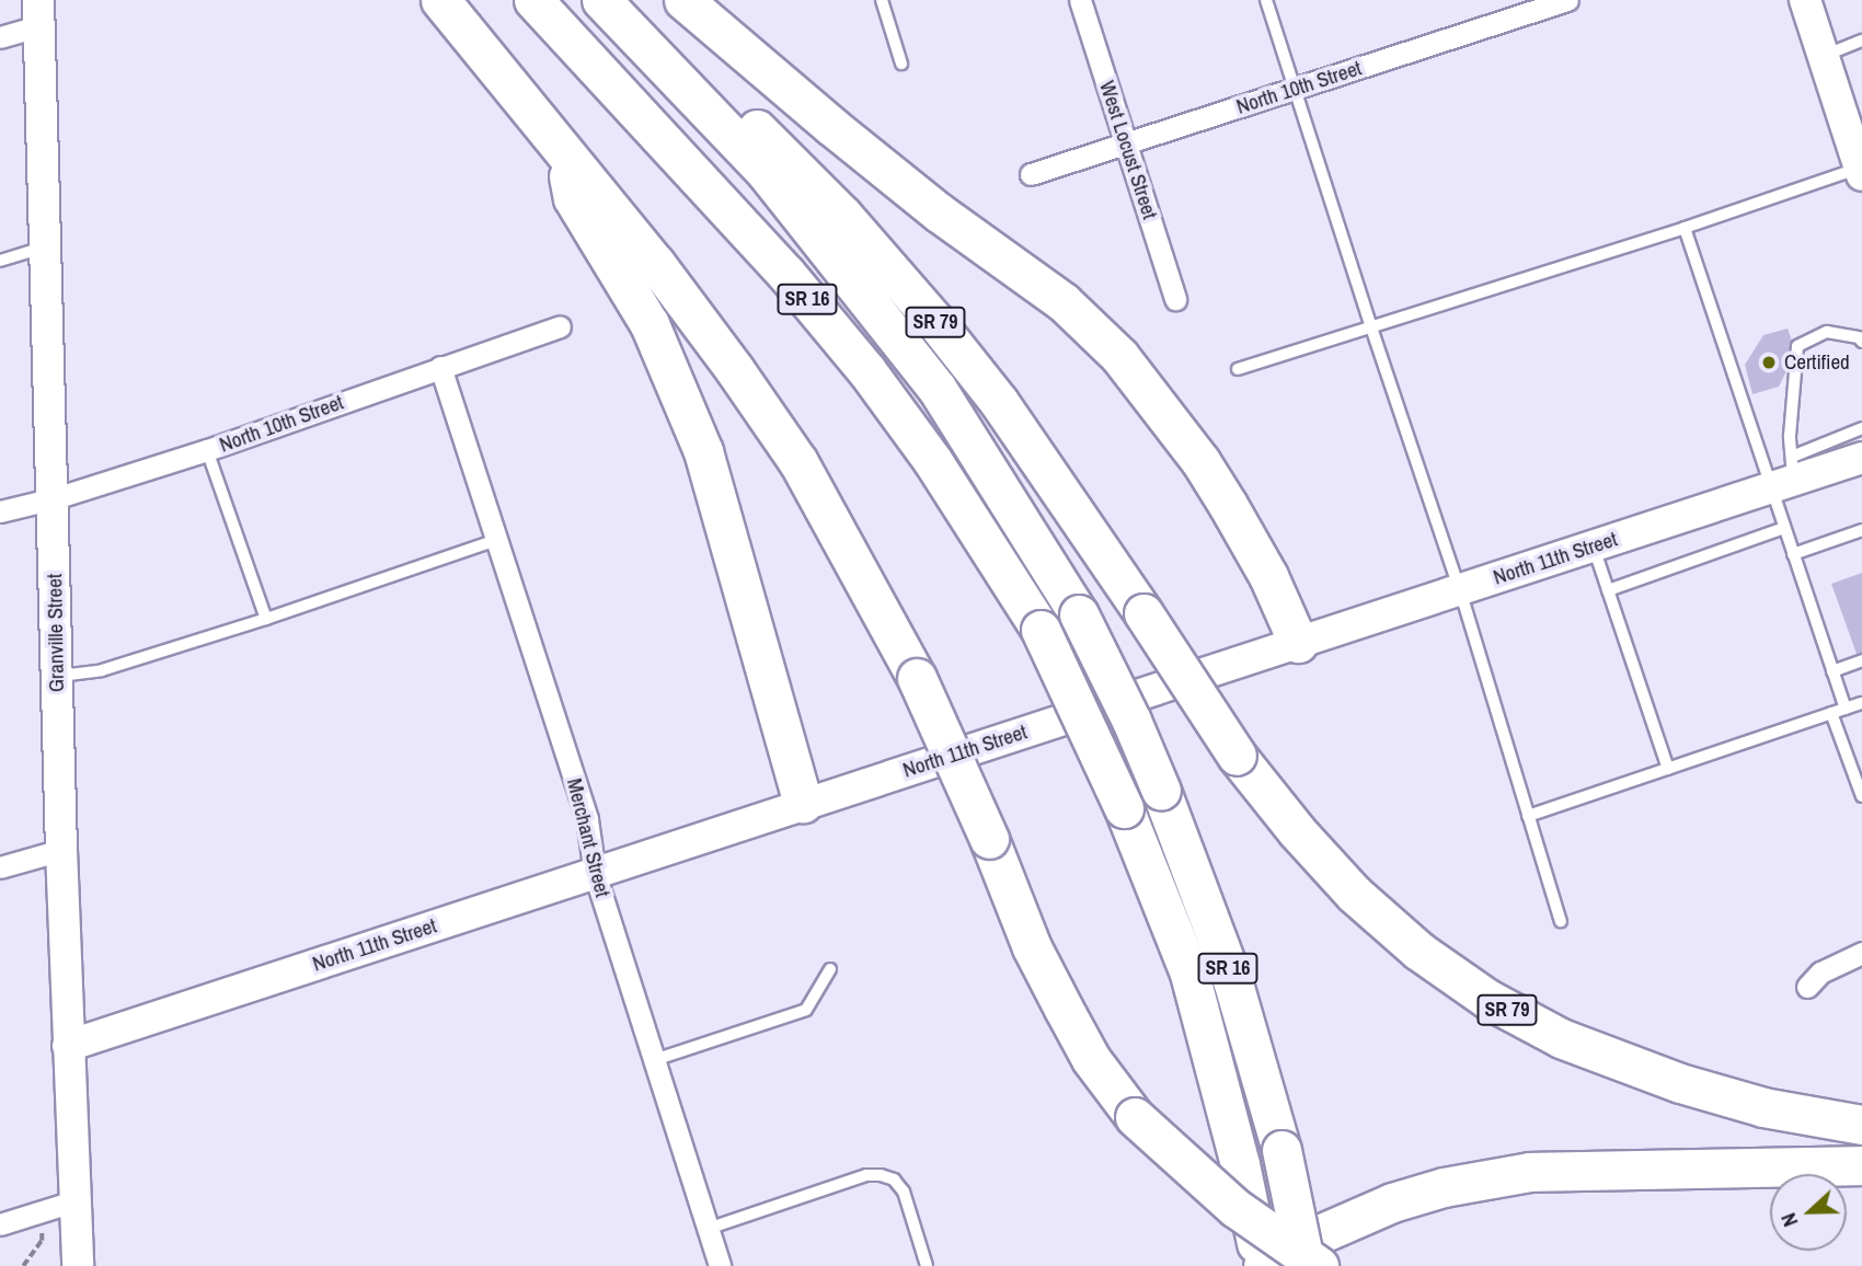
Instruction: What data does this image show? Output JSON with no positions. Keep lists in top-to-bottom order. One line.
{"streets":{"highway":["SR 16","SR 79"],"street":["North 10th Street","West Locust Street","North 11th Street","Granville Street","Merchant Street"]},"crossings":[["North 10th Street","West Locust Street"],["North 10th Street","Granville Street"],["North 10th Street","Merchant Street"],["SR 16","SR 79"],["North 11th Street","Granville Street"],["North 11th Street","Merchant Street"]],"places":["Certified"],"north":"left"}
